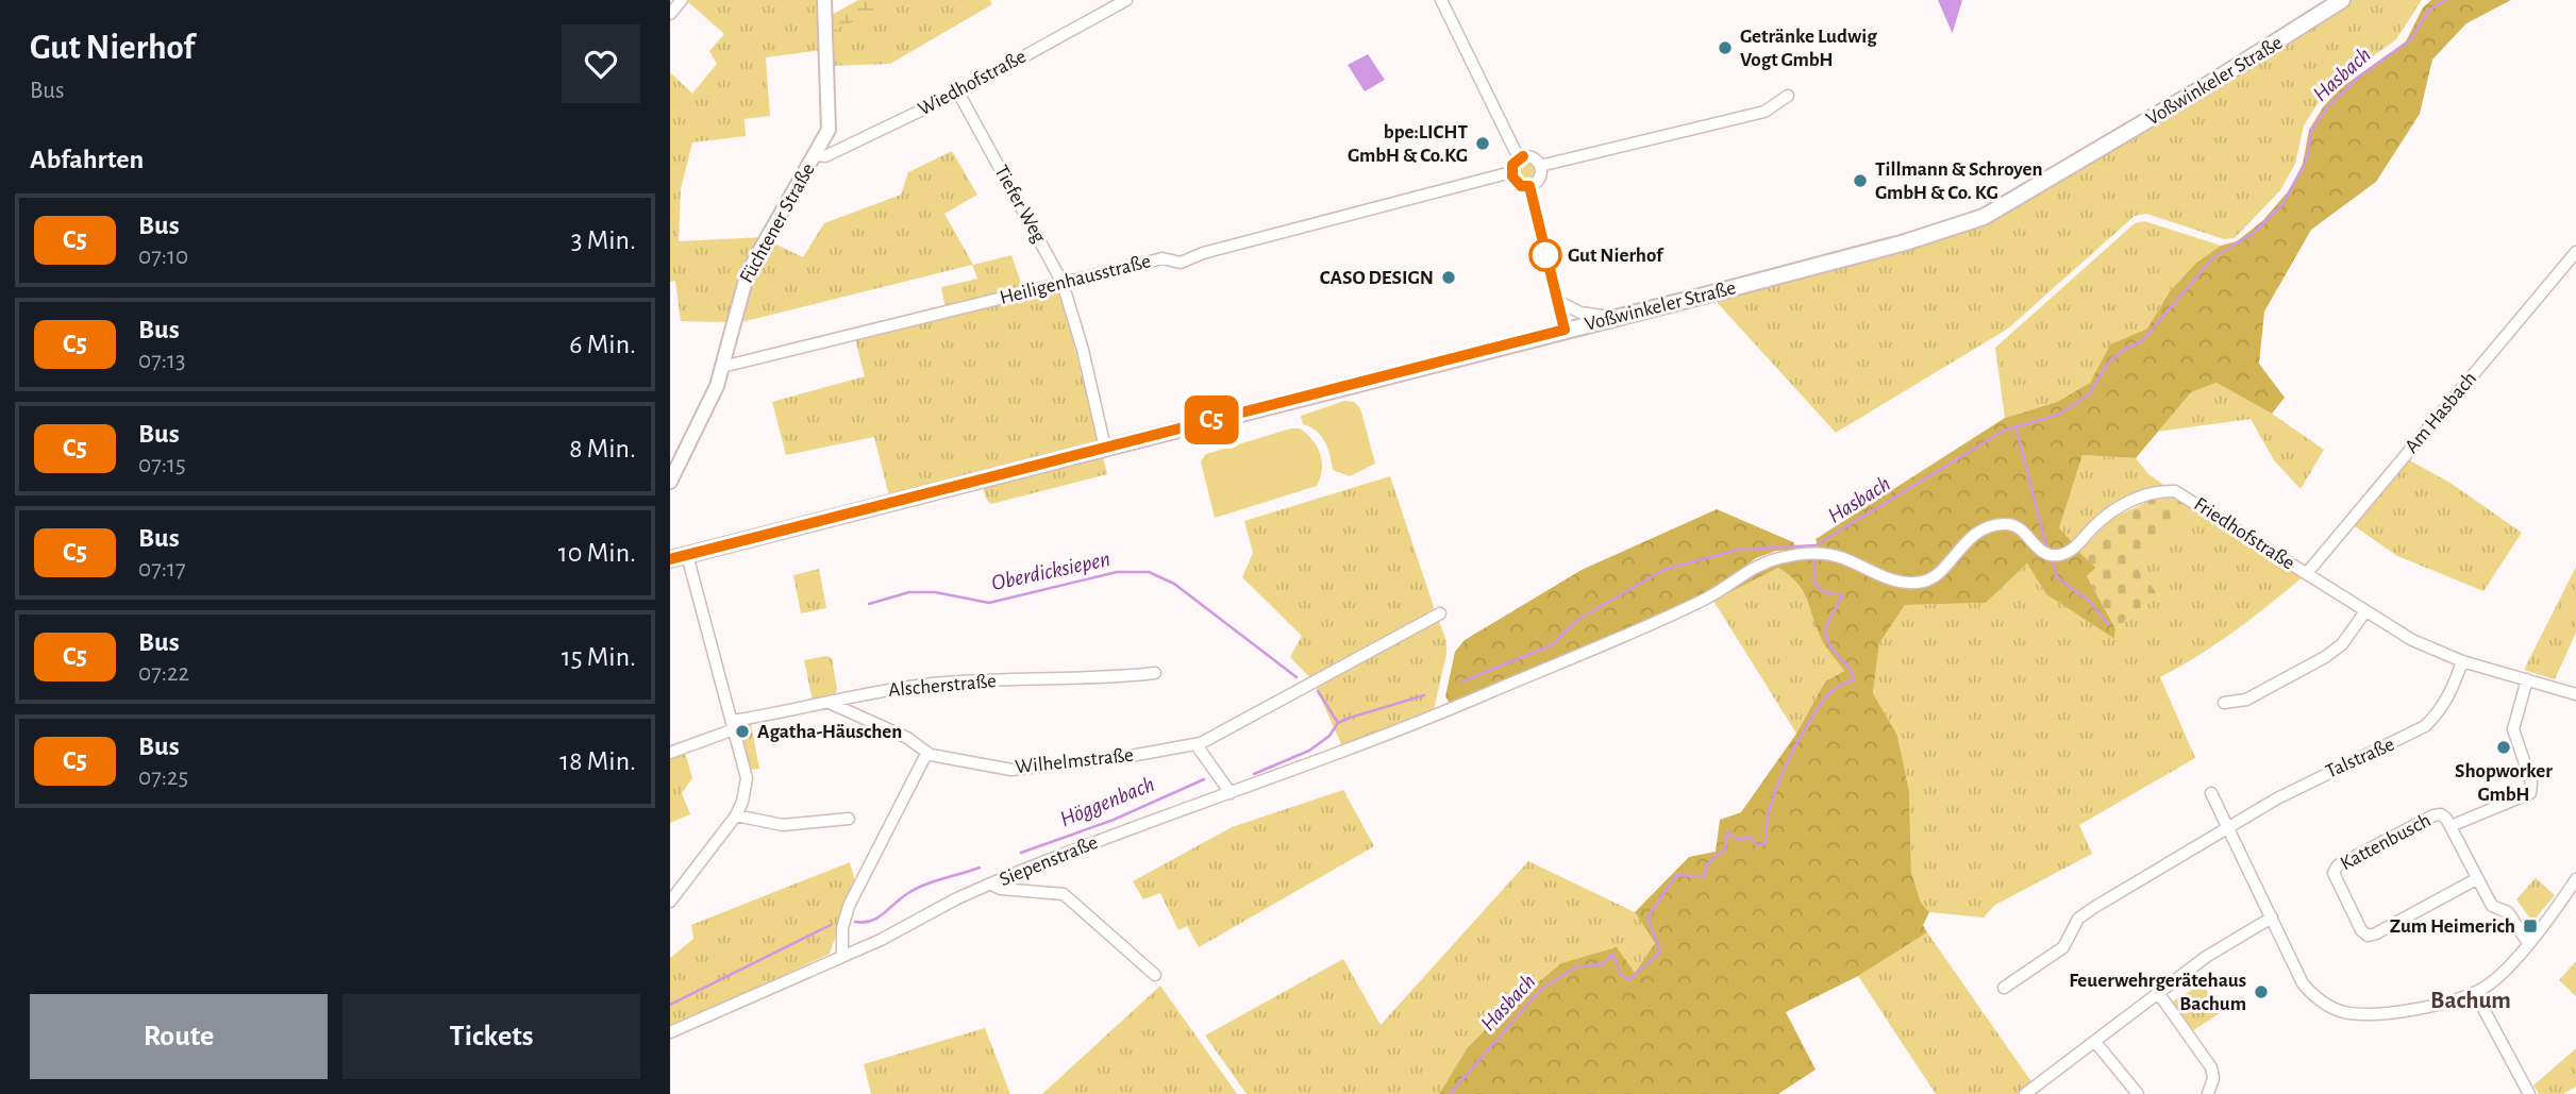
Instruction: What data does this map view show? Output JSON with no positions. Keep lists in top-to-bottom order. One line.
{"streets":{"main road":["Voßwinkeler Straße"],"street":["Wiedhofstraße","Tiefer Weg","Füchtener Straße","Heiligenhausstraße","Am Hasbach","Friedhofstraße","Alscherstraße","Talstraße","Wilhelmstraße","Kattenbusch","Siepenstraße"]},"crossings":[["Voßwinkeler Straße","Tiefer Weg"],["Wiedhofstraße","Tiefer Weg"],["Wiedhofstraße","Füchtener Straße"],["Tiefer Weg","Heiligenhausstraße"],["Füchtener Straße","Heiligenhausstraße"],["Am Hasbach","Friedhofstraße"],["Friedhofstraße","Talstraße"],["Friedhofstraße","Kattenbusch"],["Friedhofstraße","Siepenstraße"],["Alscherstraße","Wilhelmstraße"]],"districts":["Bachum"],"water":["Hasbach","Oberdicksiepen","Höggenbach"],"places":{"other":["Getränke Ludwig Vogt GmbH","bpe:LICHT GmbH & Co.KG","Tillmann & Schroyen GmbH & Co. KG","Gut Nierhof","CASO DESIGN","Agatha-Häuschen","Shopworker GmbH","Feuerwehrgerätehaus Bachum"],"transit":["Zum Heimerich"]},"lines":["bus line C5"],"page":{"heading":[["Gut Nierhof","Bus"],"Abfahrten"],"on_map":"C5","list":[{"mark":"C5","name":"Bus","note":"07:10","value":"3 Min."},{"mark":"C5","name":"Bus","note":"07:13","value":"6 Min."},{"mark":"C5","name":"Bus","note":"07:15","value":"8 Min."},{"mark":"C5","name":"Bus","note":"07:17","value":"10 Min."},{"mark":"C5","name":"Bus","note":"07:22","value":"15 Min."},{"mark":"C5","name":"Bus","note":"07:25","value":"18 Min."}],"buttons":["Route","Tickets"]}}
